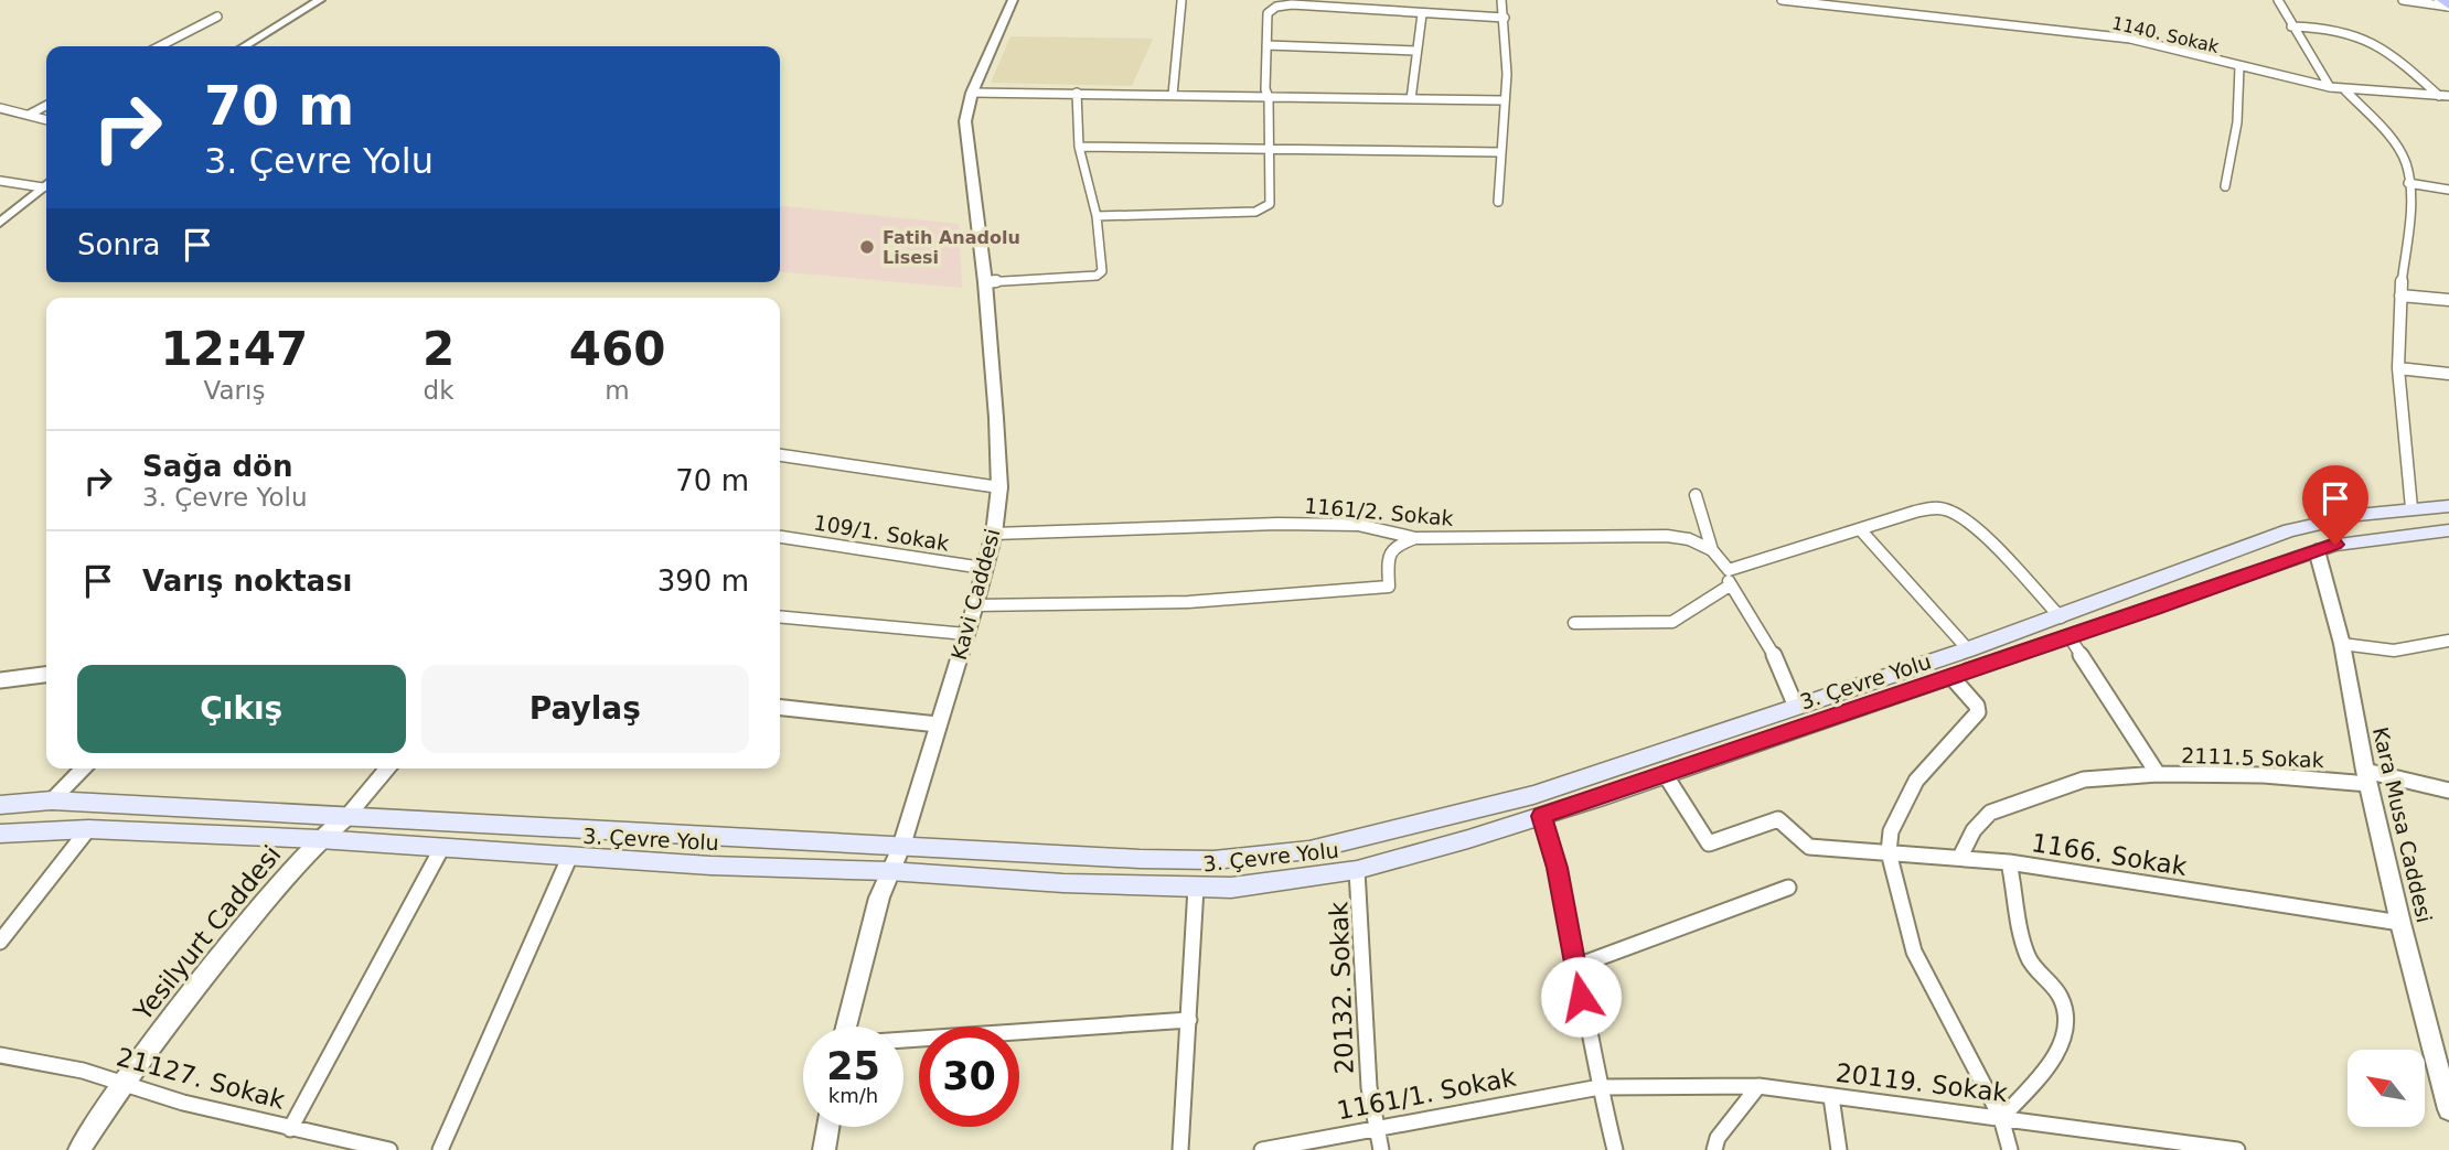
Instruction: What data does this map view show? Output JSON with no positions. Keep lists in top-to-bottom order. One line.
{"streets":{"main road":["3. Çevre Yolu"],"street":["1140. Sokak","1161/2. Sokak","109/1. Sokak","Kavi Caddesi","2111.5 Sokak","Kara Musa Caddesi","1166. Sokak","Yesilyurt Caddesi","20132. Sokak","21127. Sokak","20119. Sokak","1161/1. Sokak"]},"crossings":[["1161/2. Sokak","Kavi Caddesi"],["109/1. Sokak","Kavi Caddesi"],["Kavi Caddesi","3. Çevre Yolu"],["3. Çevre Yolu","2111.5 Sokak"],["3. Çevre Yolu","Kara Musa Caddesi"],["3. Çevre Yolu","1166. Sokak"],["3. Çevre Yolu","Yesilyurt Caddesi"],["3. Çevre Yolu","20132. Sokak"],["2111.5 Sokak","Kara Musa Caddesi"],["Kara Musa Caddesi","1166. Sokak"],["Yesilyurt Caddesi","21127. Sokak"],["20132. Sokak","1161/1. Sokak"],["20119. Sokak","1161/1. Sokak"]],"places":["Fatih Anadolu Lisesi"],"north":"top left","page":{"turn":["70 m","3. Çevre Yolu"],"then":"Sonra","eta":["12:47","Varış","2","dk","460","m"],"list":[{"name":"Sağa dön","note":"3. Çevre Yolu","value":"70 m"},{"name":"Varış noktası","value":"390 m"}],"buttons":["Çıkış","Paylaş"],"speed":"25 km/h","limit":"30"}}
